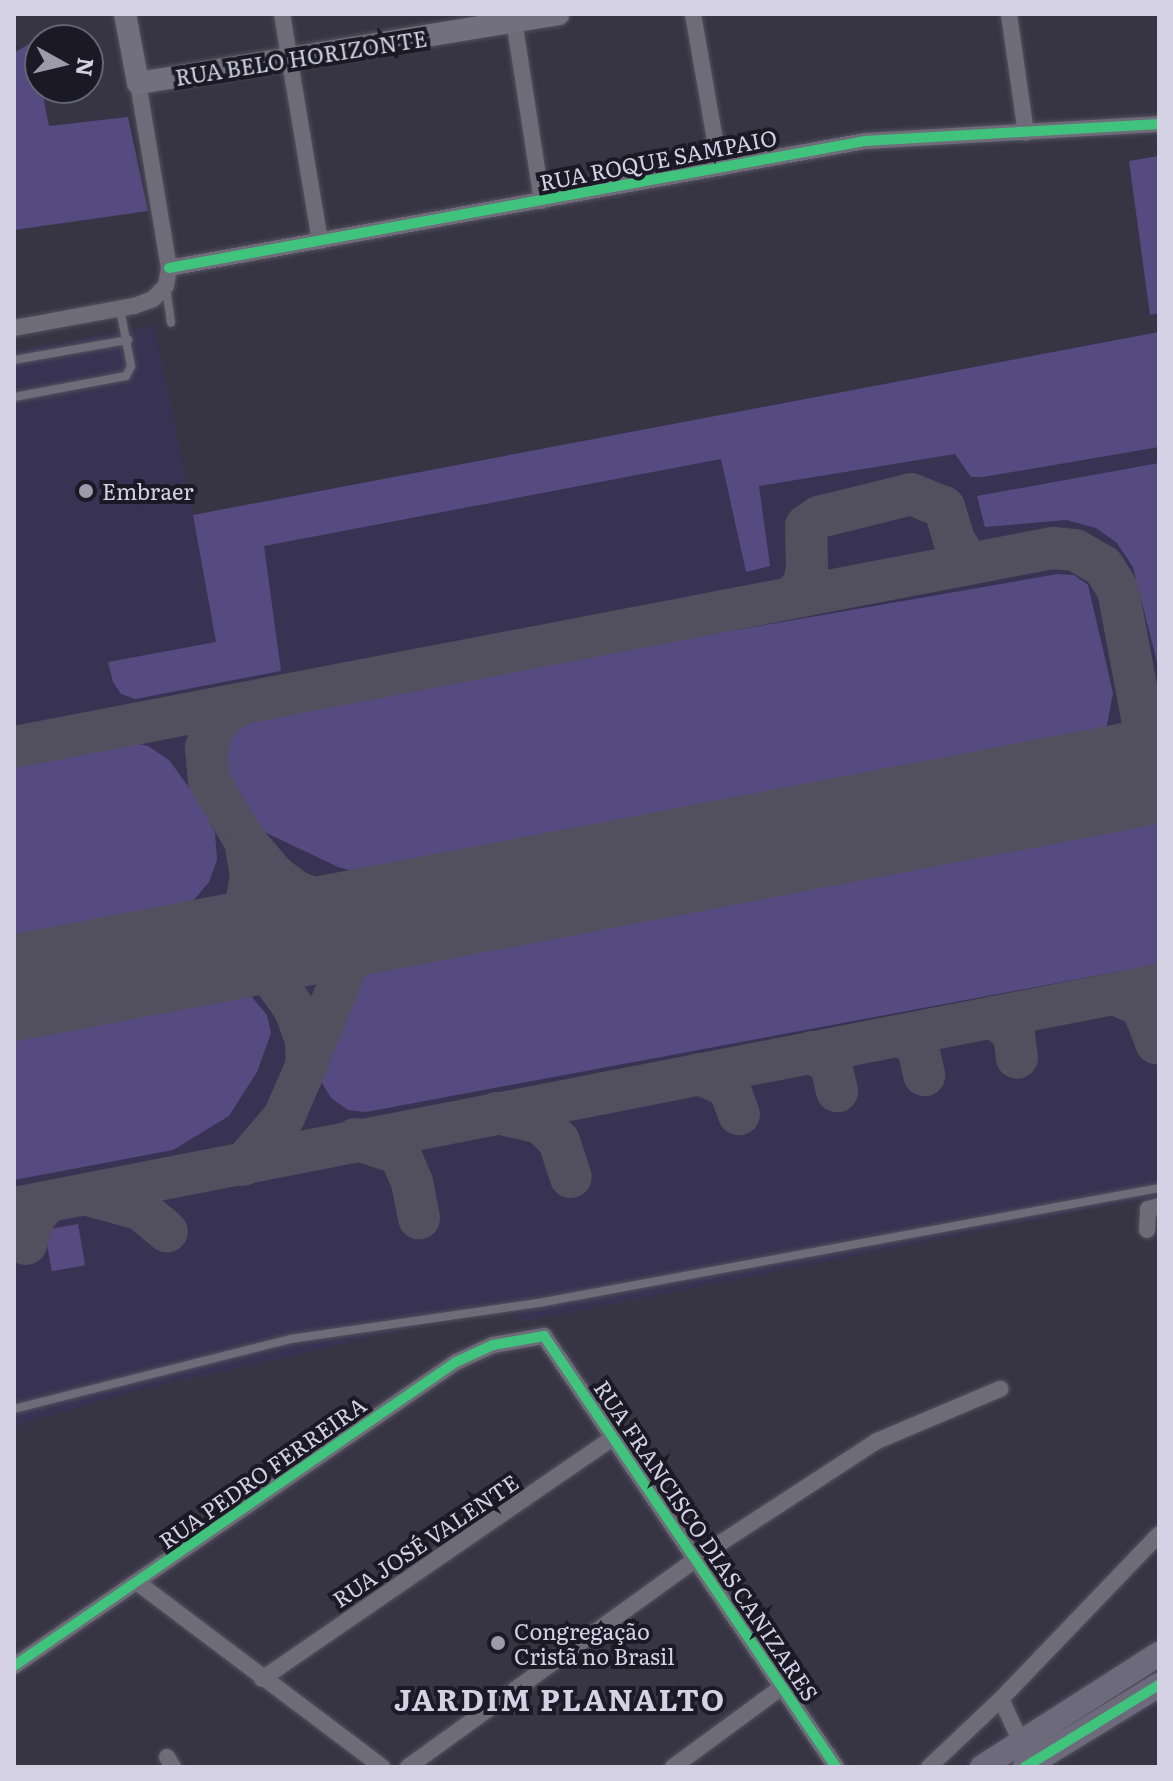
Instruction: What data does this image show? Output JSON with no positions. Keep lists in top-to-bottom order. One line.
{"streets":{"street":["RUA BELO HORIZONTE","RUA ROQUE SAMPAIO","RUA PEDRO FERREIRA","RUA JOSÉ VALENTE","RUA FRANCISCO DIAS CANIZARES"]},"crossings":[["RUA PEDRO FERREIRA","RUA FRANCISCO DIAS CANIZARES"],["RUA JOSÉ VALENTE","RUA FRANCISCO DIAS CANIZARES"]],"districts":["JARDIM PLANALTO"],"places":["Embraer","Congregação Cristã no Brasil"],"north":"right"}
